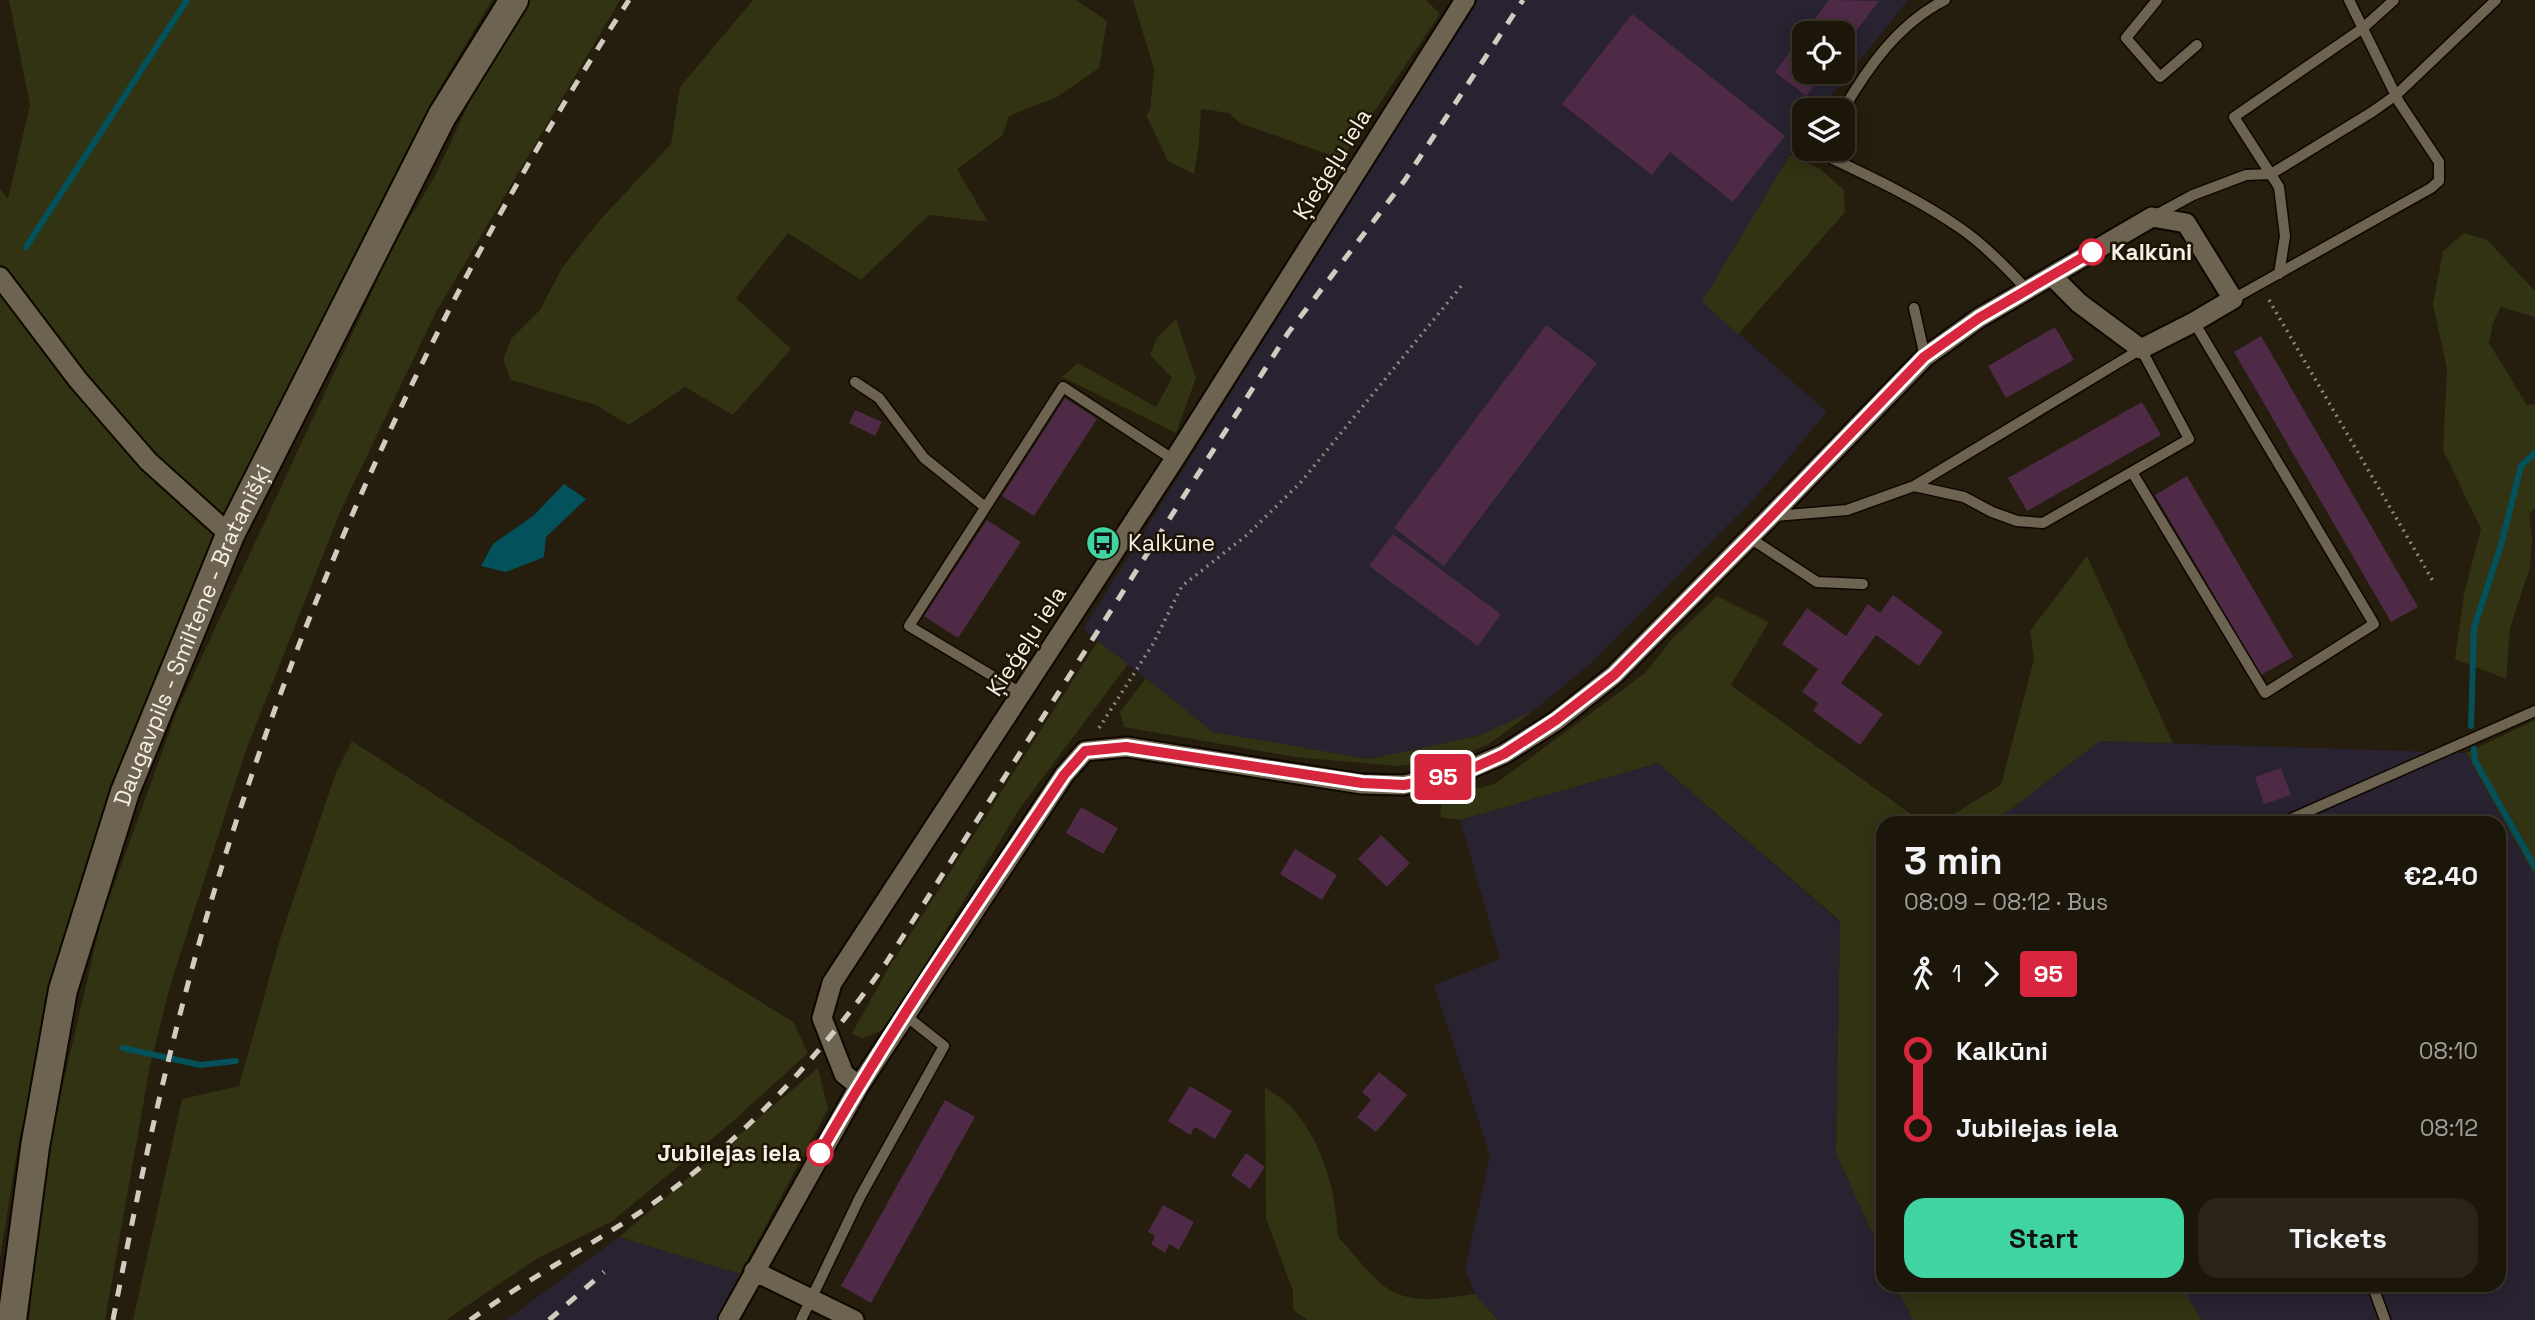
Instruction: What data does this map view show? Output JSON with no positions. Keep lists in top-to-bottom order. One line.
{"streets":{"main road":["Daugavpils - Smiltene - Bratanišķi"],"street":["Ķieģeļu iela"]},"places":{"other":["Kalkūni","Jubilejas iela"],"bus stop":["Kalkūne"]},"lines":["bus line 95"],"page":{"on_map":"95","heading":["3 min","08:09 – 08:12 · Bus","€2.40"],"legs":["1","95"],"list":[{"name":"Kalkūni","value":"08:10"},{"name":"Jubilejas iela","value":"08:12"}],"buttons":["Start","Tickets"]}}
